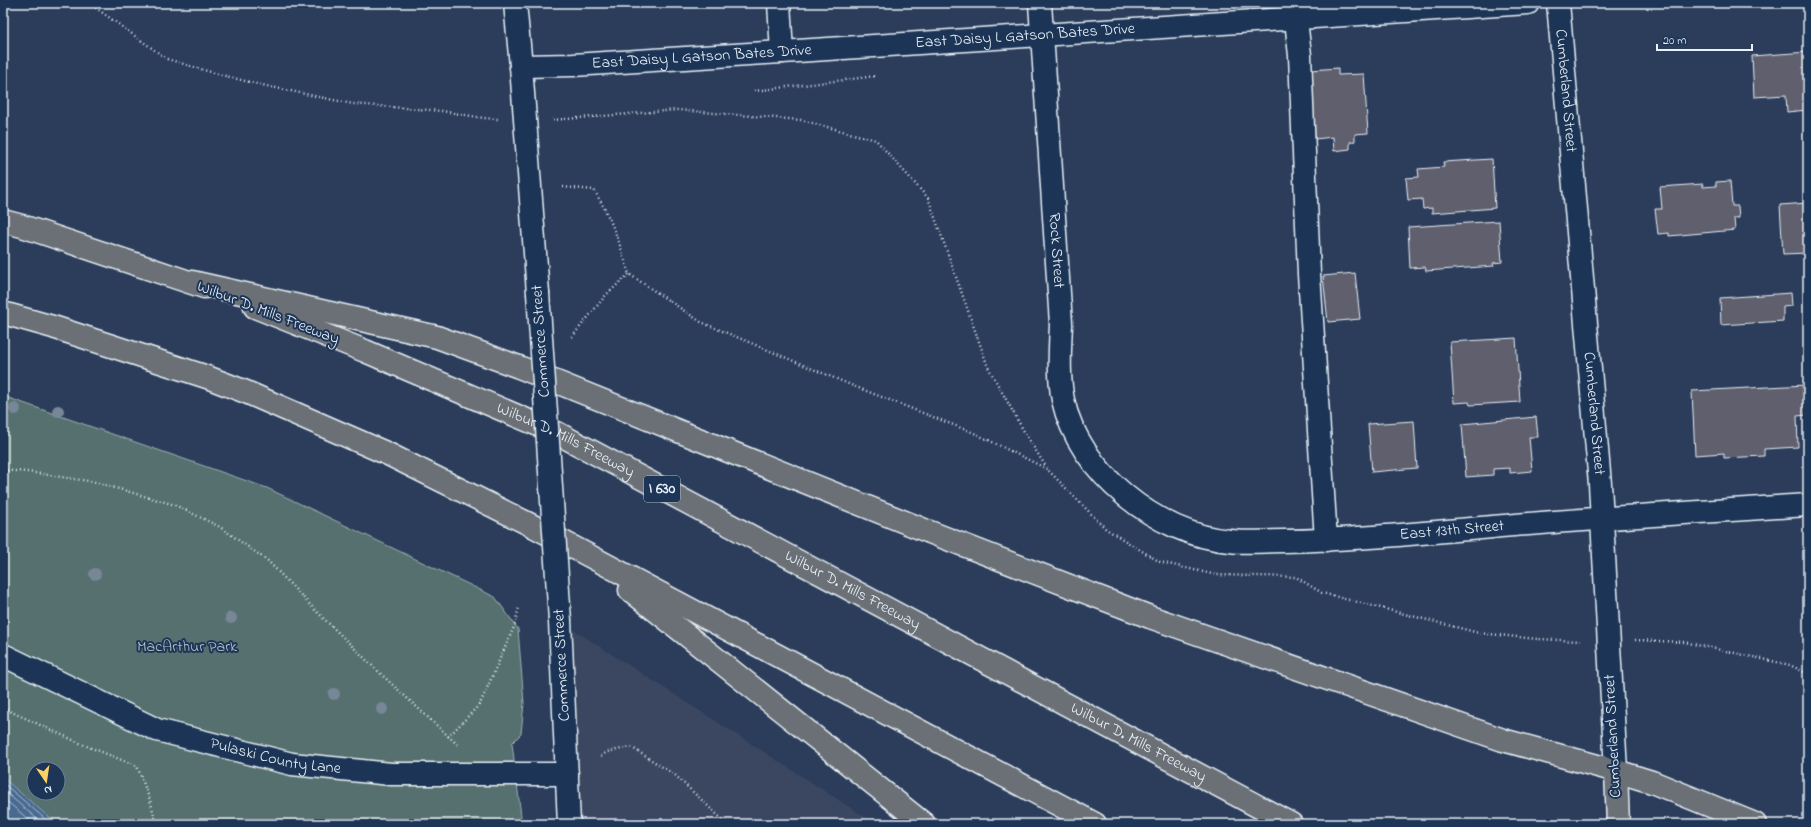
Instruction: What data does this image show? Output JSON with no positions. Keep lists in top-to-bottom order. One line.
{"streets":{"main road":["Cumberland Street","Wilbur D. Mills Freeway","I 630"],"street":["East Daisy L Gatson Bates Drive","Rock Street","Commerce Street","East 13th Street","Pulaski County Lane"]},"crossings":[["East Daisy L Gatson Bates Drive","Rock Street"],["East Daisy L Gatson Bates Drive","Commerce Street"],["Cumberland Street","East 13th Street"],["Rock Street","East 13th Street"],["Commerce Street","Pulaski County Lane"]],"parks":["MacArthur Park"],"scale_bar":"20 m","north":"bottom"}
